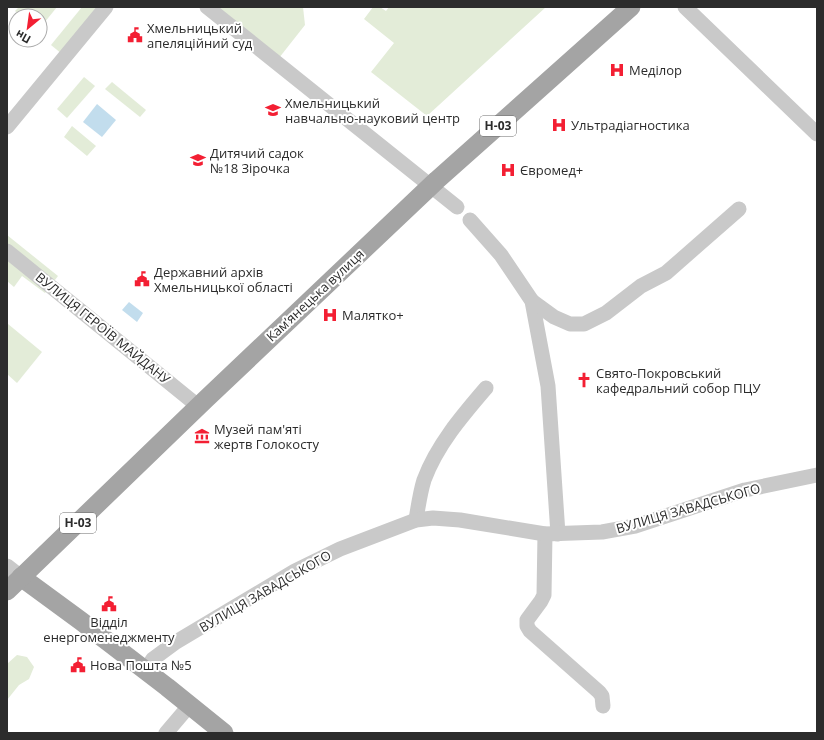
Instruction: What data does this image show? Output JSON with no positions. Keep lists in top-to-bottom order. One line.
{"streets":{"main road":["Н-03","Камʼянецька вулиця"],"street":["ВУЛИЦЯ ГЕРОЇВ МАЙДАНУ","ВУЛИЦЯ ЗАВАДСЬКОГО"]},"crossings":[["Камʼянецька вулиця","ВУЛИЦЯ ГЕРОЇВ МАЙДАНУ"]],"places":{"public building":["Хмельницький апеляційний суд","Державний архів Хмельницької області","Відділ енергоменеджменту","Нова Пошта №5"],"hospital":["Меділор","Ультрадіагностика","Євромед+","Малятко+"],"school or university":["Хмельницький навчально-науковий центр","Дитячий садок №18 Зірочка"],"church":["Свято-Покровський кафедральний собор ПЦУ"],"museum":["Музей пам'яті жертв Голокосту"]},"north":"bottom left"}
